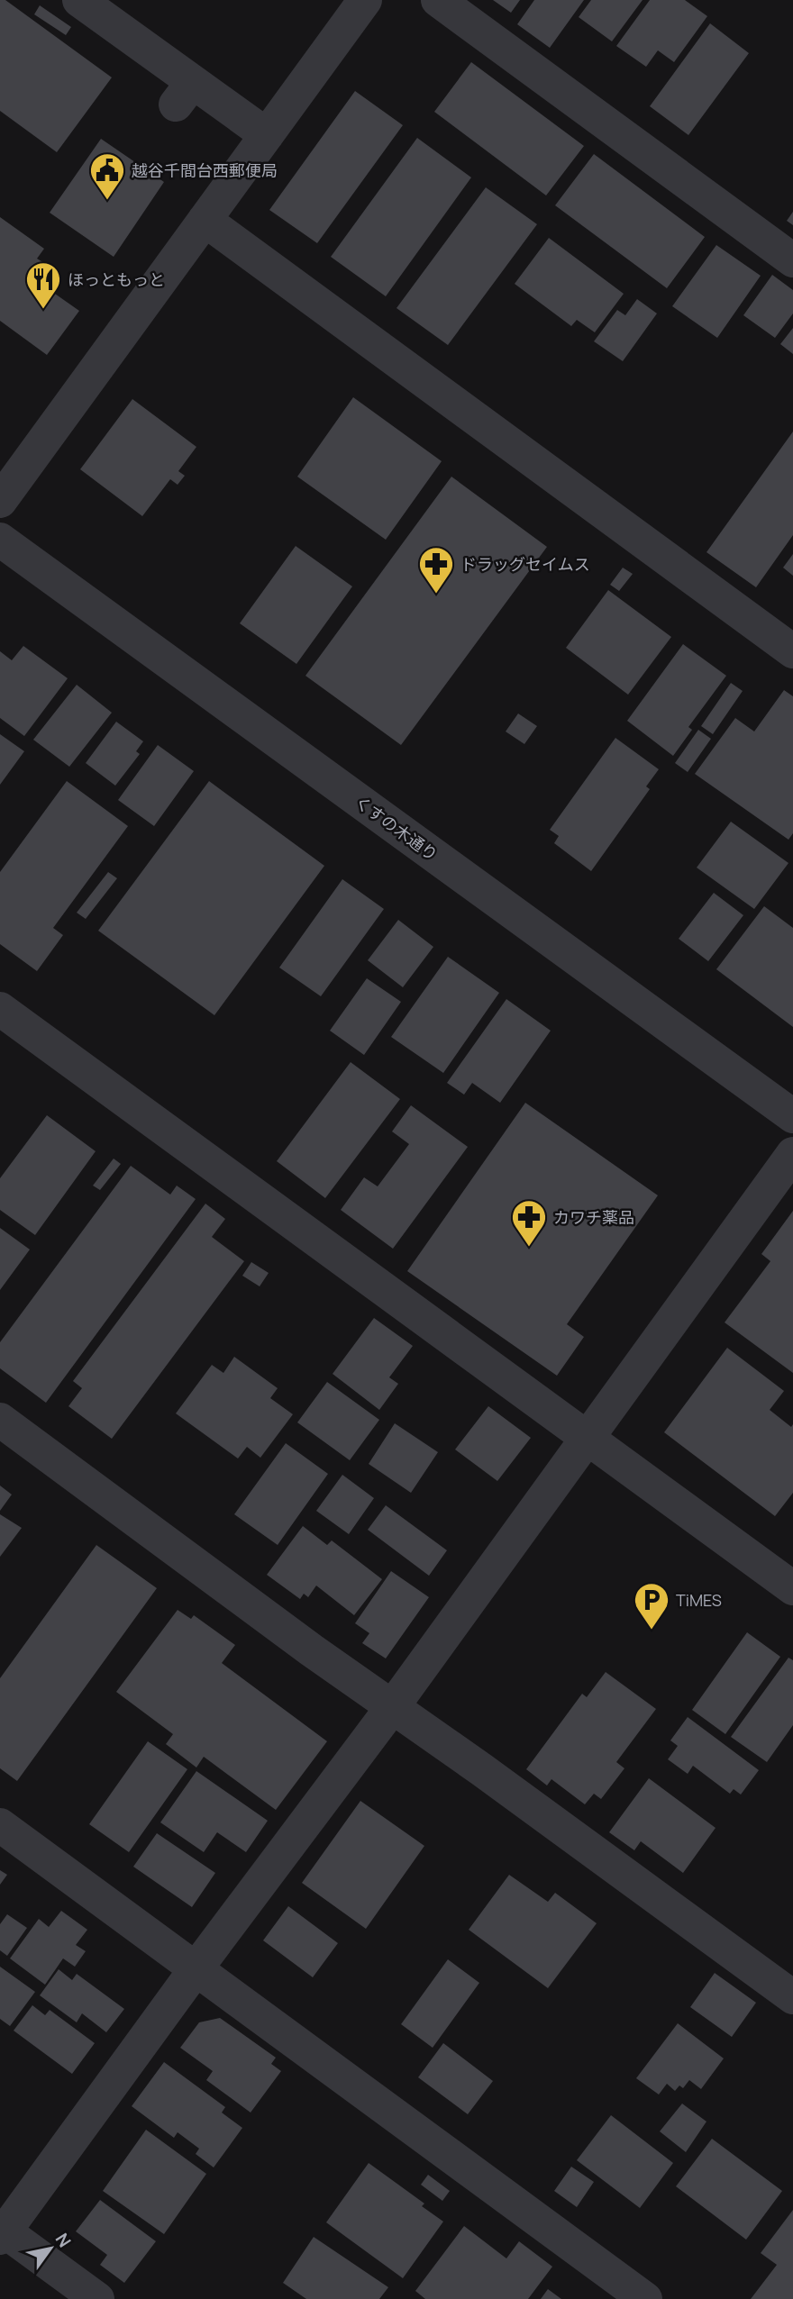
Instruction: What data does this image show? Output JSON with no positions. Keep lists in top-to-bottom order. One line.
{"streets":{"street":["くすの木通り"]},"places":{"public building":["越谷千間台西郵便局"],"restaurant":["ほっともっと"],"pharmacy":["ドラッグセイムス","カワチ薬品"],"parking":["TiMES"]},"north":"top right"}
